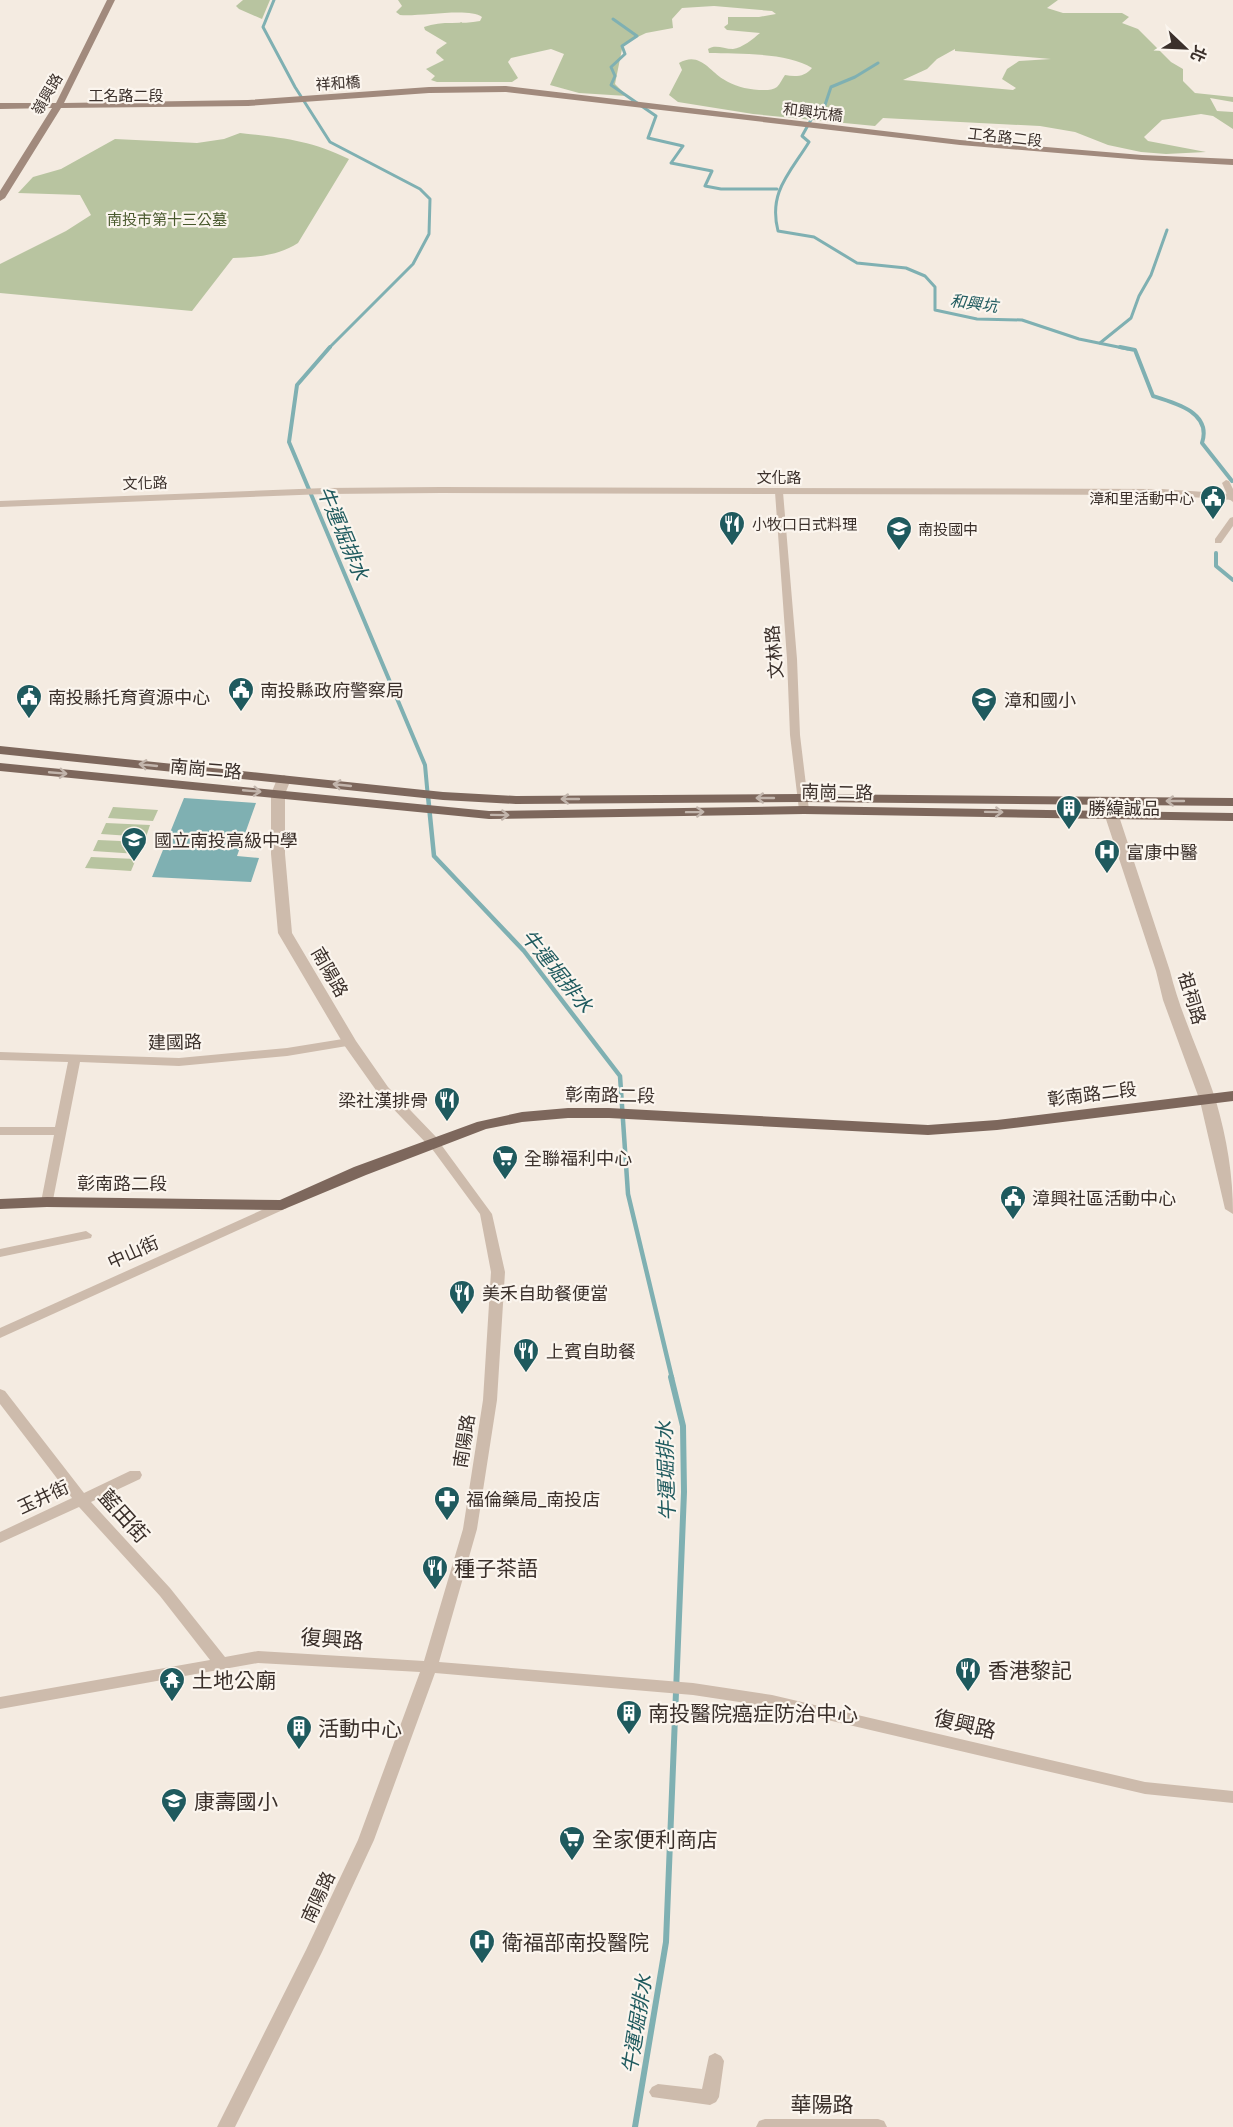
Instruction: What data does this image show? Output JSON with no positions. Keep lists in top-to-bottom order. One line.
{"streets":{"main road":["祥和橋","嶺興路","工名路二段","和興坑橋","南崗二路","彰南路二段"],"street":["文化路","文林路","南陽路","祖祠路","建國路","中山街","玉井街","藍田街","復興路","華陽路"]},"crossings":[["祥和橋","工名路二段"],["祥和橋","和興坑橋"],["嶺興路","工名路二段"],["工名路二段","和興坑橋"],["文化路","文林路"],["文林路","南崗二路"],["南崗二路","南陽路"],["南崗二路","祖祠路"],["南陽路","建國路"],["南陽路","彰南路二段"],["南陽路","復興路"],["祖祠路","彰南路二段"],["彰南路二段","中山街"],["玉井街","藍田街"],["藍田街","復興路"]],"water":["和興坑","牛運堀排水"],"parks":["南投市第十三公墓"],"places":{"public building":["漳和里活動中心","南投縣政府警察局","南投縣托育資源中心","漳興社區活動中心"],"restaurant":["小牧口日式料理","梁社漢排骨","美禾自助餐便當","上賓自助餐","種子茶語","香港黎記"],"school or university":["南投國中","漳和國小","國立南投高級中學","康壽國小"],"building":["勝緯誠品","南投醫院癌症防治中心","活動中心"],"hospital":["富康中醫","衛福部南投醫院"],"supermarket":["全聯福利中心","全家便利商店"],"pharmacy":["福倫藥局_南投店"],"temple":["土地公廟"]},"north":"bottom right"}
